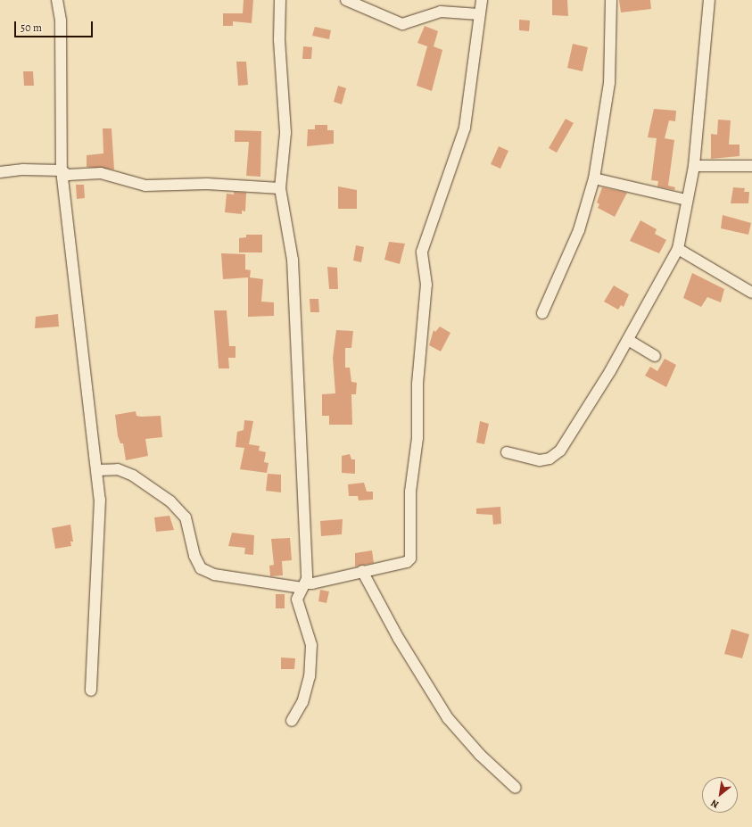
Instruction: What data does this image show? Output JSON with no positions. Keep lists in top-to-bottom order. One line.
{"scale_bar":"50 m","north":"bottom left"}
